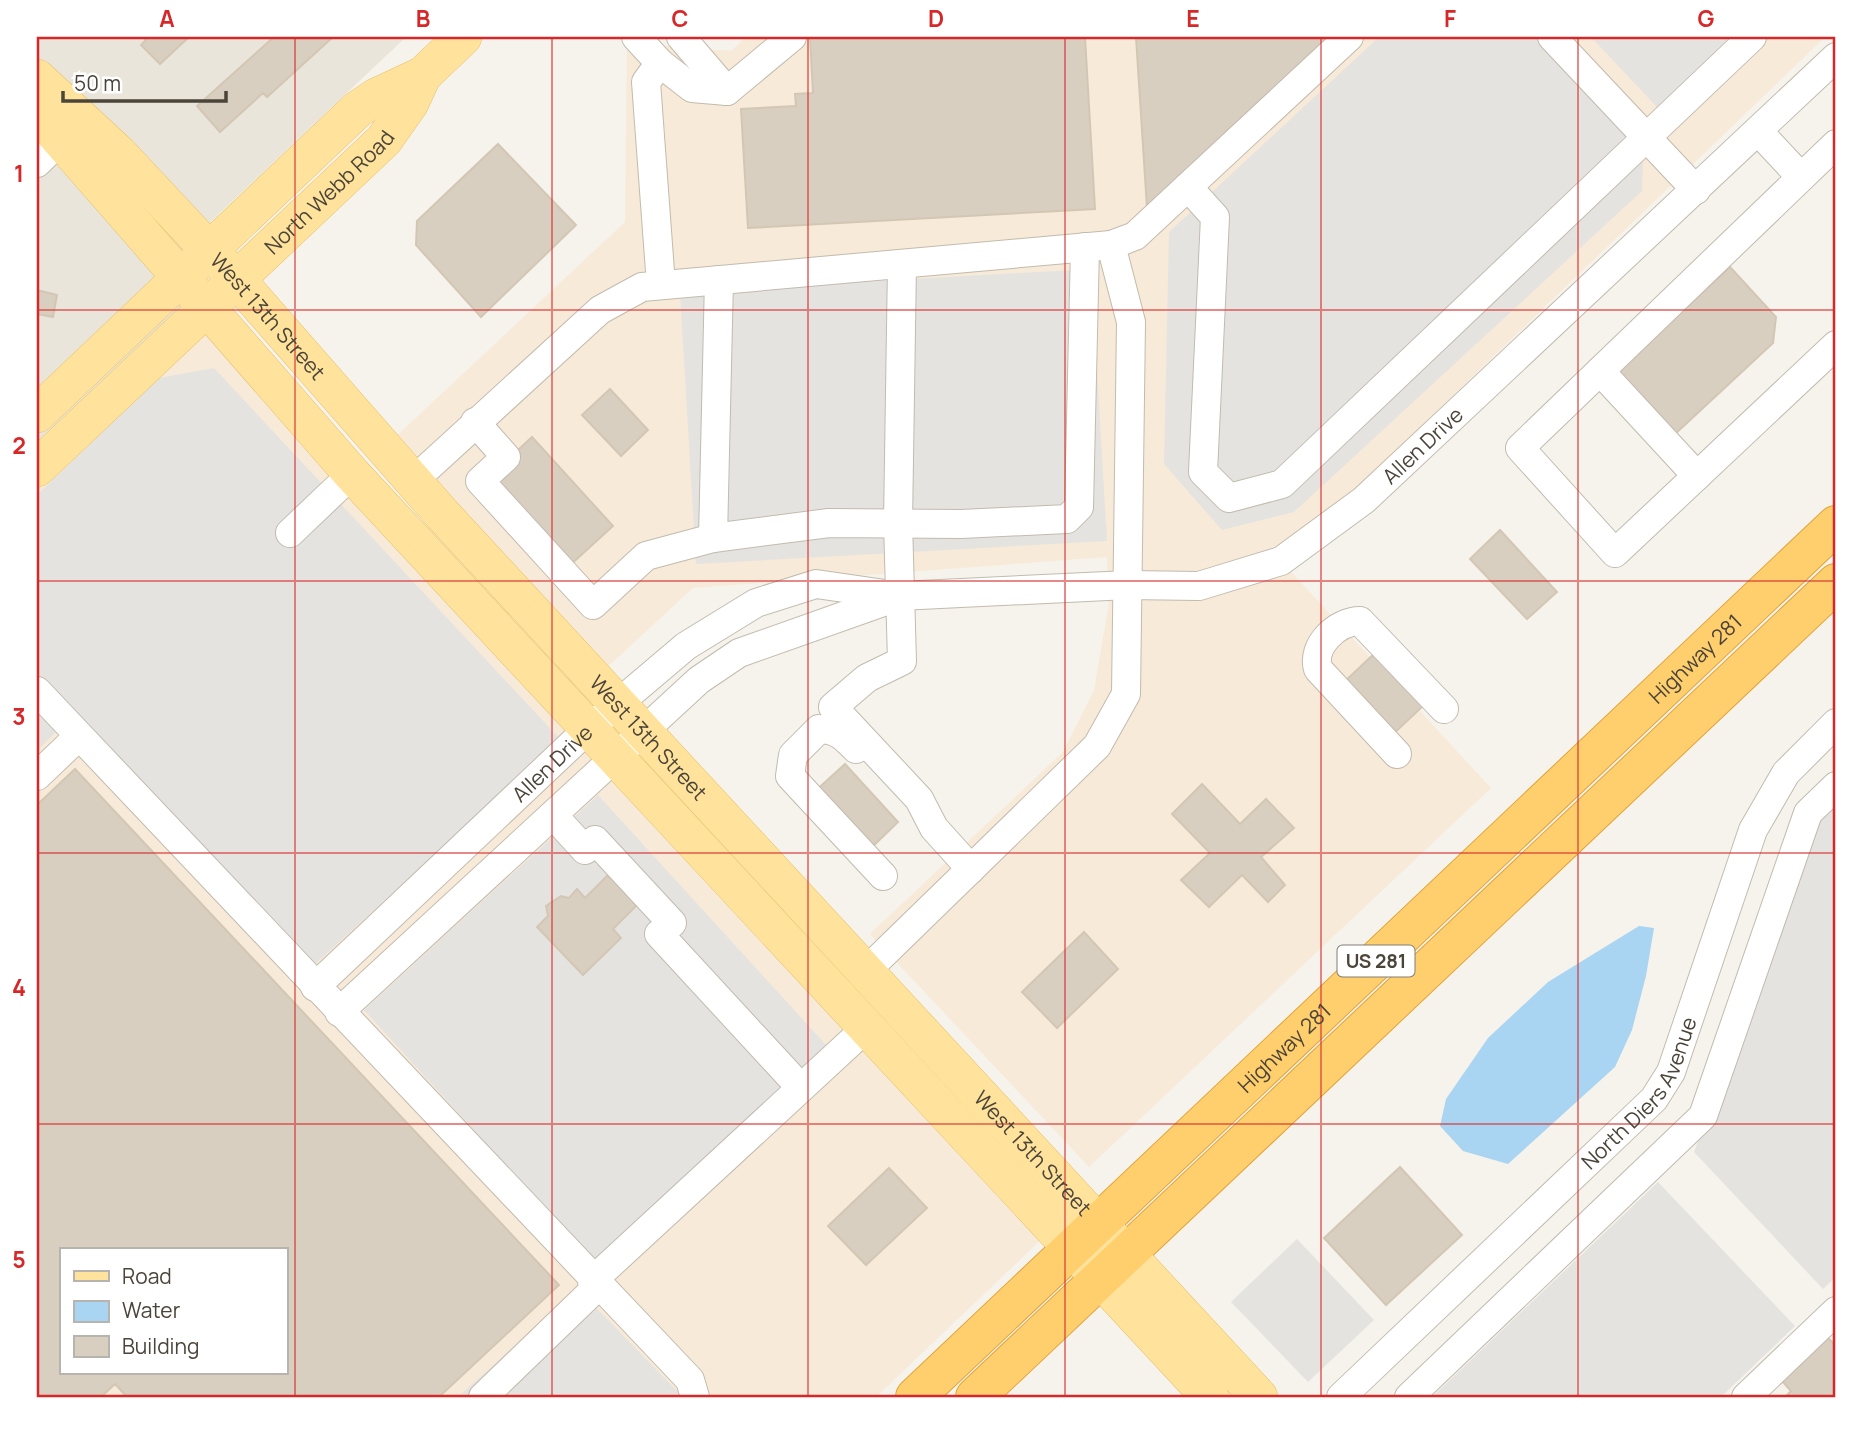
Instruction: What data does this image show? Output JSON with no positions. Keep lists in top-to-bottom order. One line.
{"streets":{"highway":["Highway 281","US 281"],"main road":["North Webb Road","West 13th Street"],"street":["Allen Drive","North Diers Avenue"]},"crossings":[["North Webb Road","West 13th Street"],["West 13th Street","Allen Drive"],["West 13th Street","Highway 281"]],"legend":["Road","Water","Building"],"scale_bar":"50 m","grid":{"columns":["A","B","C","D","E","F","G"],"rows":["1","2","3","4","5"]}}
